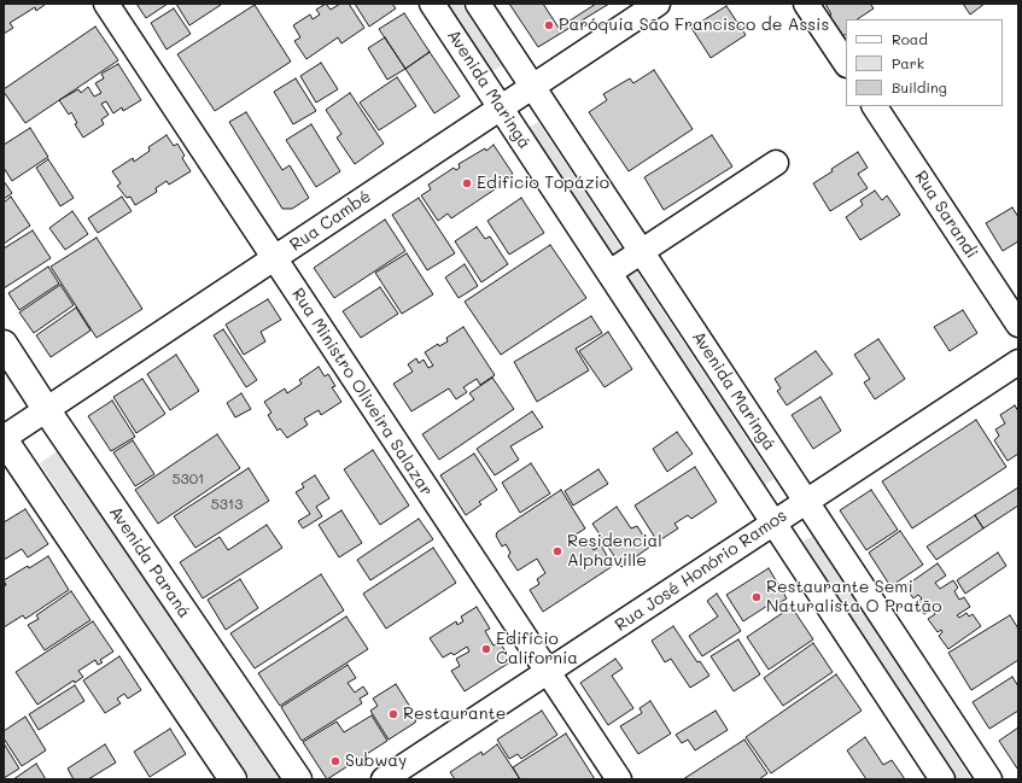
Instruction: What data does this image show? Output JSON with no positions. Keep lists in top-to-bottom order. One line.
{"streets":{"main road":["Avenida Paraná"],"street":["Avenida Maringá","Rua Sarandi","Rua Cambé","Rua Ministro Oliveira Salazar","Rua José Honório Ramos"]},"crossings":[["Avenida Maringá","Rua Cambé"],["Avenida Maringá","Rua José Honório Ramos"],["Rua Cambé","Rua Ministro Oliveira Salazar"],["Rua Cambé","Avenida Paraná"],["Rua Ministro Oliveira Salazar","Rua José Honório Ramos"]],"places":["Paróquia São Francisco de Assis","Edificio Topázio","Residencial Alphaville","Restaurante Semi Naturalista O Pratão","Edifício California","Restaurante","Subway"],"house_numbers":["5301","5313"],"legend":["Road","Park","Building"]}
